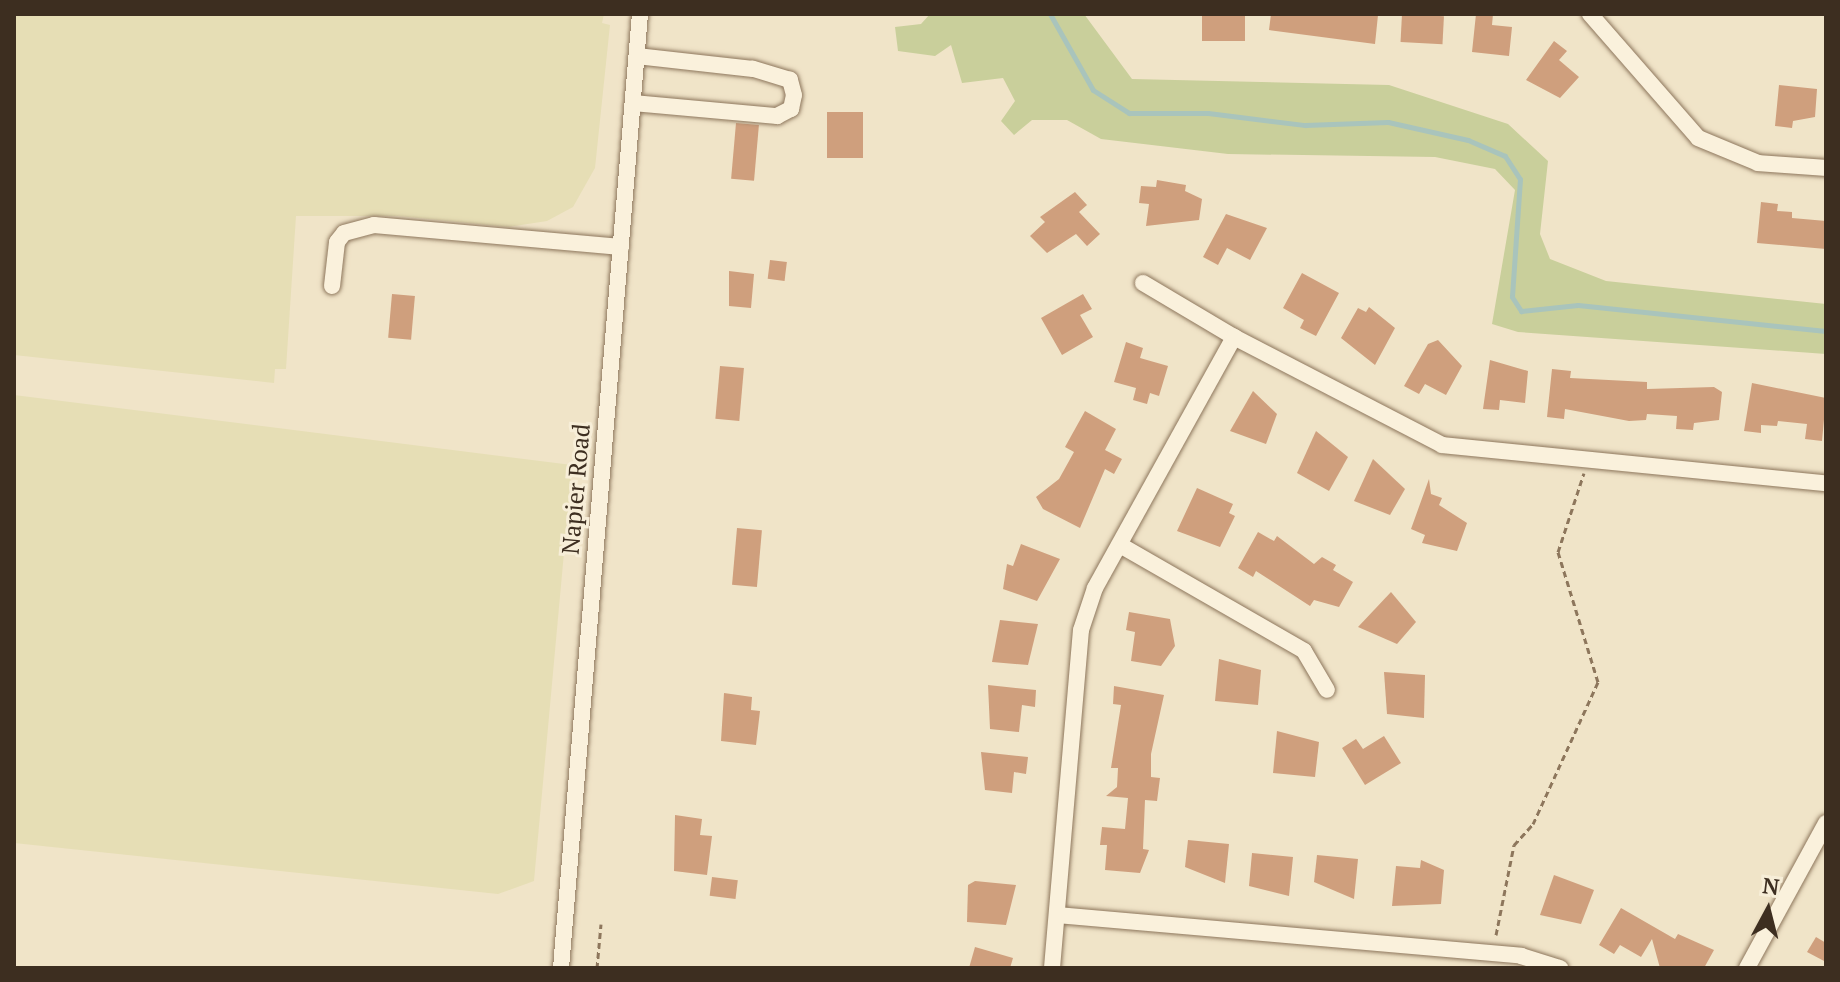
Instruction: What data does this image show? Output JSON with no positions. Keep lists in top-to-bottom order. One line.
{"streets":{"street":["Napier Road"]},"north":"top"}
